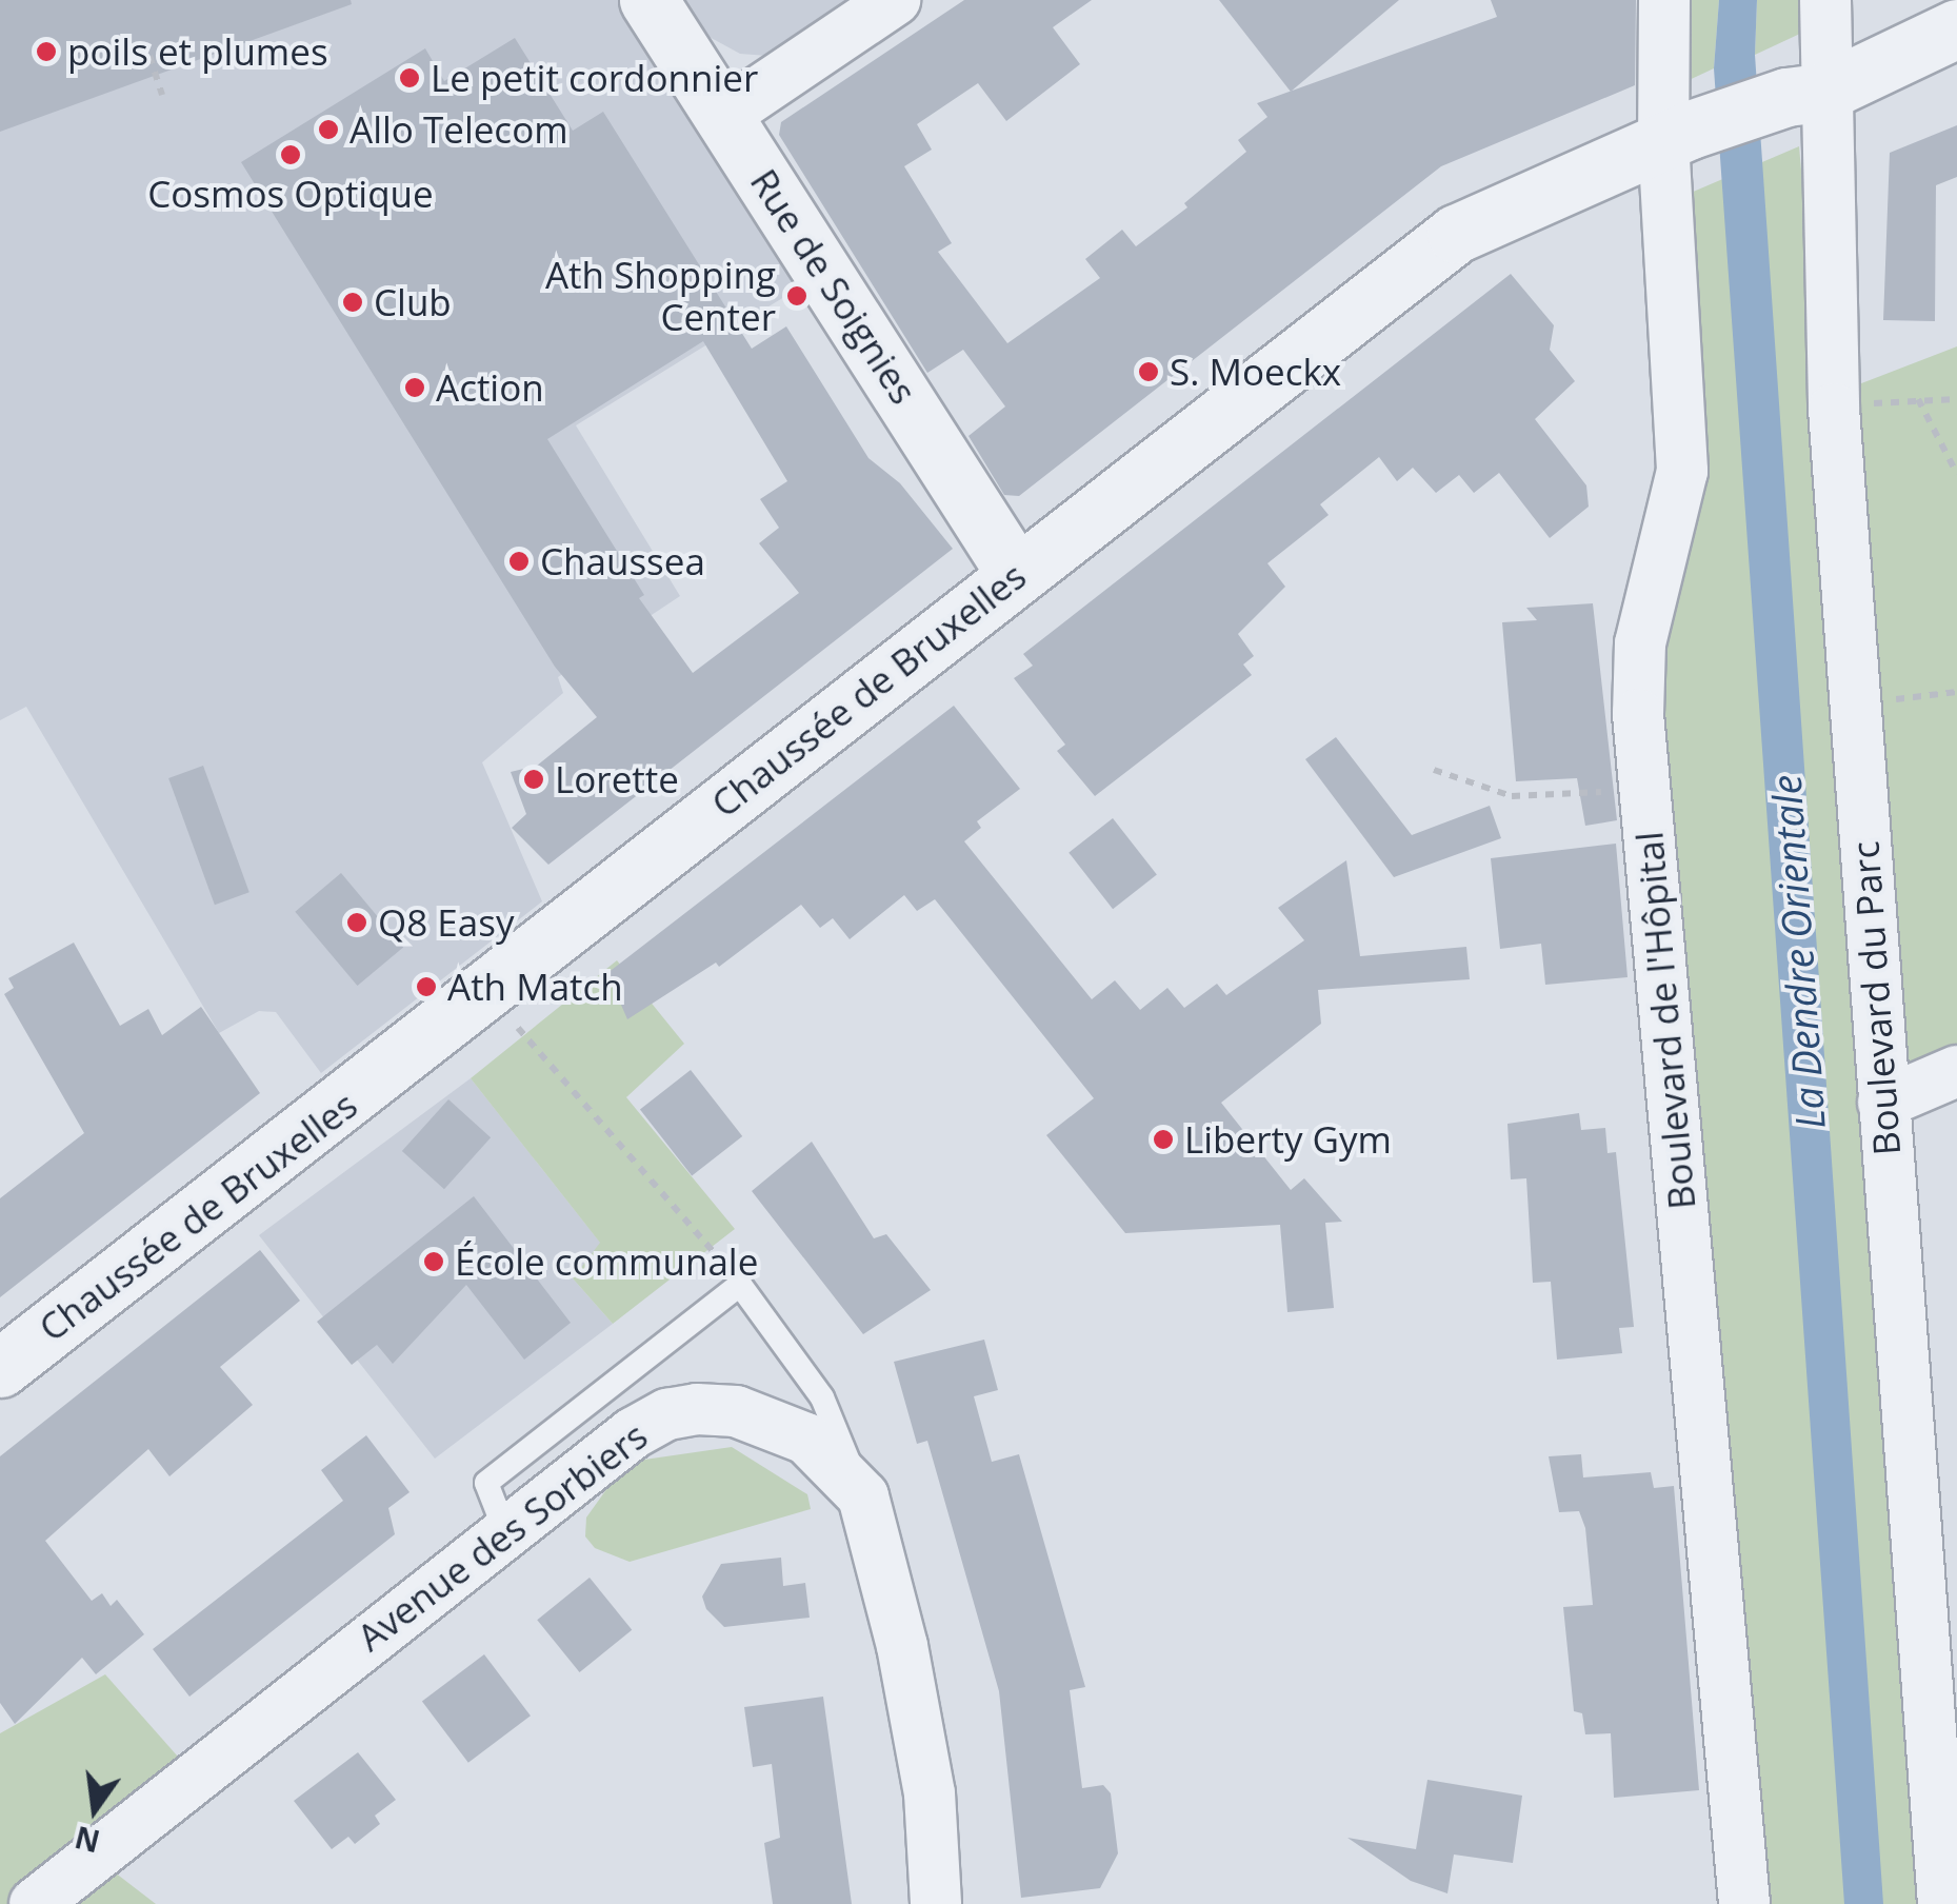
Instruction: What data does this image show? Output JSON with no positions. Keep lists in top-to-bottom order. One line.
{"streets":{"street":["Rue de Soignies","Chaussée de Bruxelles","Boulevard du Parc","Boulevard de l'Hôpital","Avenue des Sorbiers"]},"crossings":[["Rue de Soignies","Chaussée de Bruxelles"],["Chaussée de Bruxelles","Boulevard du Parc"],["Chaussée de Bruxelles","Boulevard de l'Hôpital"]],"water":["La Dendre Orientale"],"places":["poils et plumes","Le petit cordonnier","Allo Telecom","Cosmos Optique","Ath Shopping Center","Club","S. Moeckx","Action","Chaussea","Lorette","Q8 Easy","Ath Match","Liberty Gym","École communale"],"north":"bottom"}
